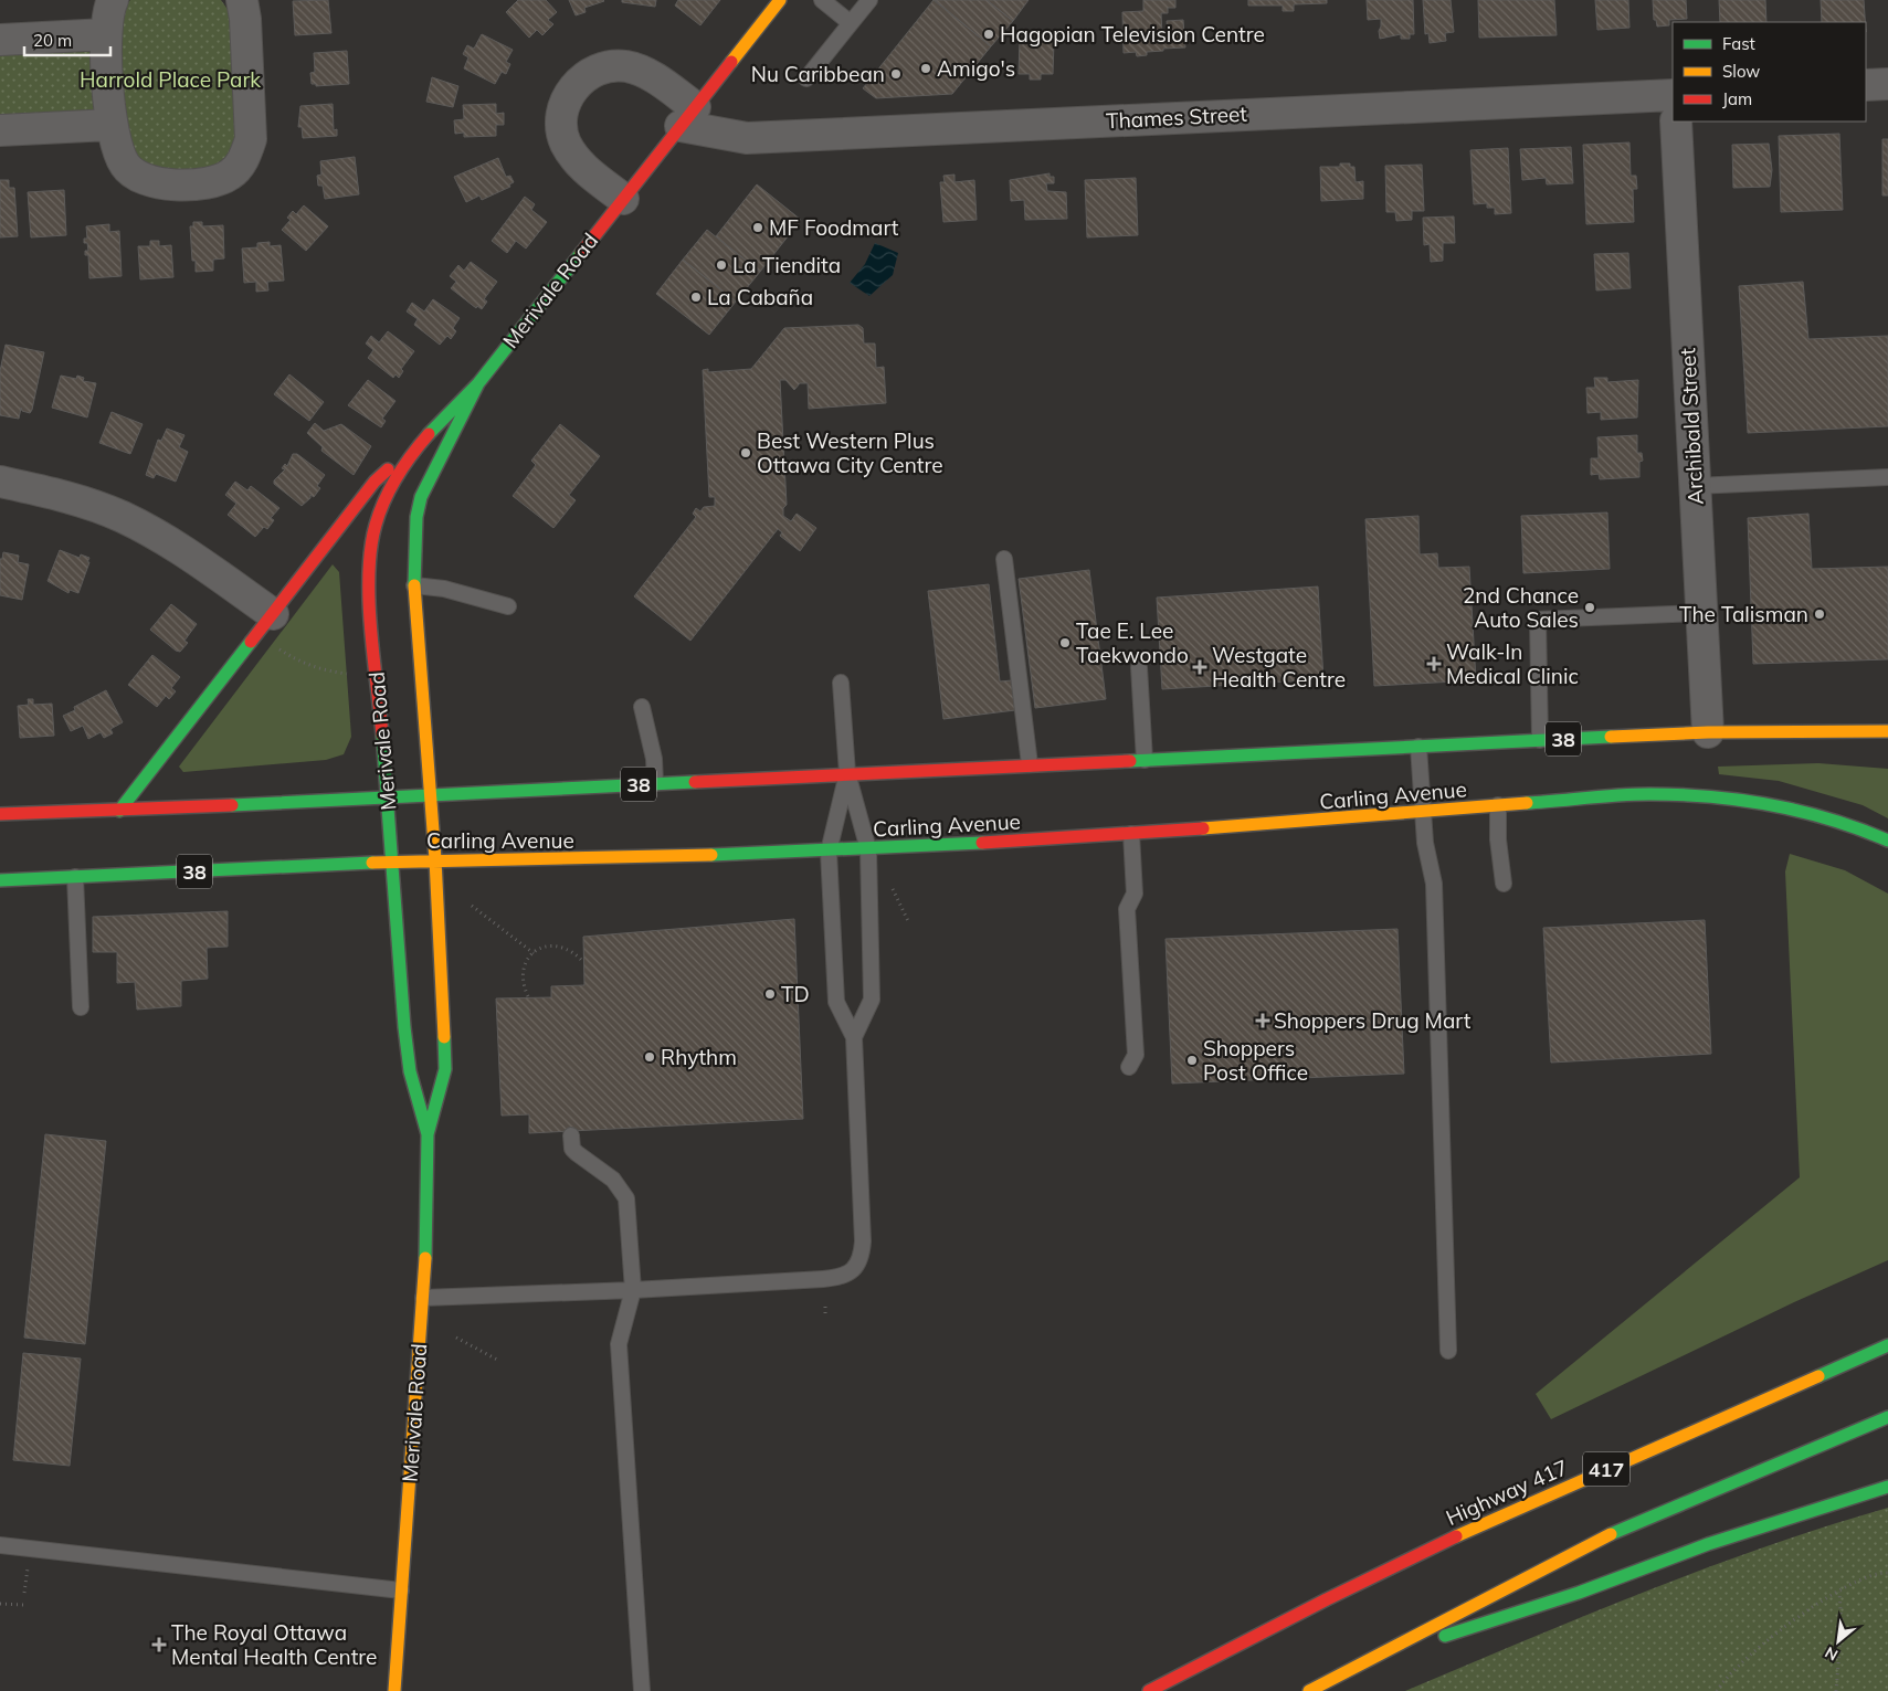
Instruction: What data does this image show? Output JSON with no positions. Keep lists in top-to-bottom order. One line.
{"streets":{"main road":["Merivale Road","38","Carling Avenue","417","Highway 417"],"street":["Thames Street","Archibald Street"]},"crossings":[["Thames Street","Merivale Road"],["Merivale Road","38"],["Merivale Road","Carling Avenue"],["Archibald Street","38"]],"parks":["Harrold Place Park"],"places":{"other":["Hagopian Television Centre","Amigo's","Nu Caribbean","MF Foodmart","La Tiendita","La Cabaña","Best Western Plus Ottawa City Centre","2nd Chance Auto Sales","The Talisman","Tae E. Lee Taekwondo","TD","Rhythm","Shoppers Post Office"],"health":["Walk-In Medical Clinic","Westgate Health Centre","Shoppers Drug Mart","The Royal Ottawa Mental Health Centre"]},"legend":["Fast","Slow","Jam"],"scale_bar":"20 m","north":"bottom left"}
